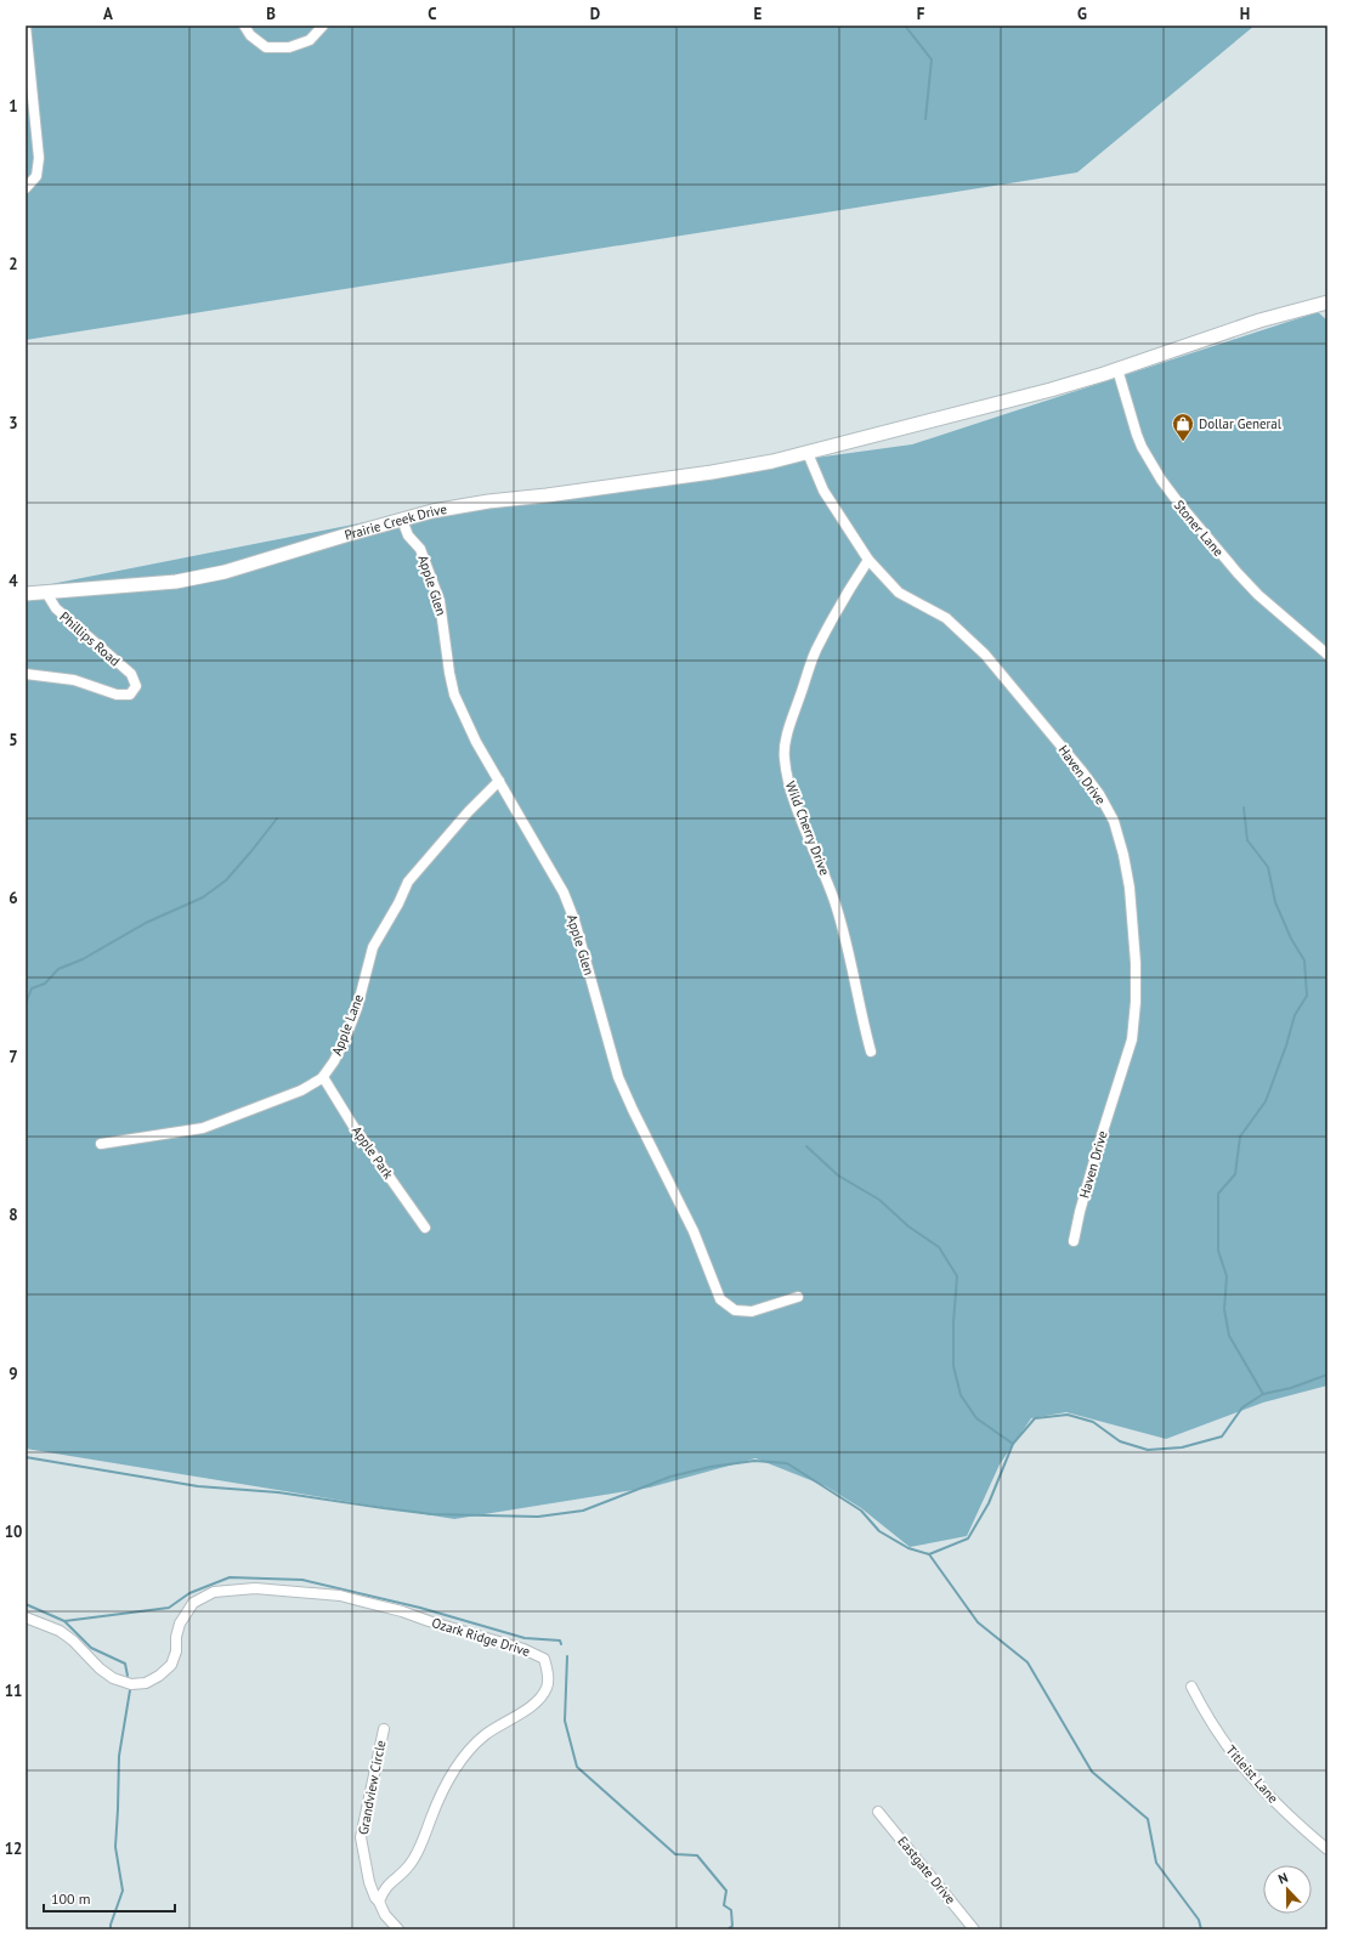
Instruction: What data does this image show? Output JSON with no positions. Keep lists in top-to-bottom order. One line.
{"streets":{"main road":["Prairie Creek Drive"],"street":["Stoner Lane","Apple Glen","Phillips Road","Haven Drive","Wild Cherry Drive","Apple Lane","Apple Park","Ozark Ridge Drive","Titleist Lane","Grandview Circle","Eastgate Drive"]},"crossings":[["Prairie Creek Drive","Stoner Lane"],["Prairie Creek Drive","Apple Glen"],["Prairie Creek Drive","Phillips Road"],["Prairie Creek Drive","Haven Drive"],["Apple Glen","Apple Lane"],["Haven Drive","Wild Cherry Drive"],["Apple Lane","Apple Park"],["Ozark Ridge Drive","Grandview Circle"]],"places":{"shop":["Dollar General"]},"scale_bar":"100 m","north":"top","grid":{"columns":["A","B","C","D","E","F","G","H"],"rows":["1","2","3","4","5","6","7","8","9","10","11","12"]}}
